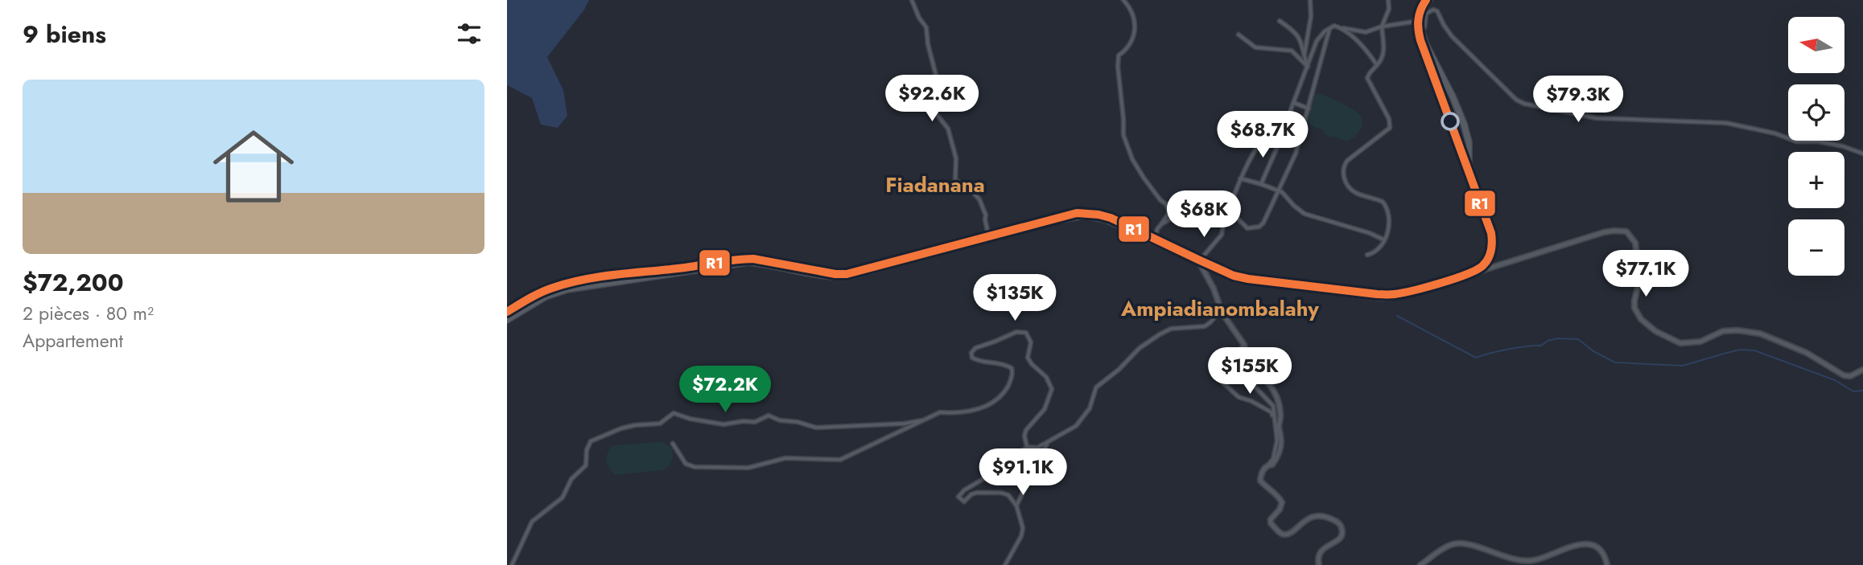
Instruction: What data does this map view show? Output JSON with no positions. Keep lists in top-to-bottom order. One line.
{"districts":["Fiadanana","Ampiadianombalahy"],"lines":["transit line R1"],"north":"left","page":{"heading":"9 biens","map_buttons":["+","−"],"list":[{"name":"$72,200","note":"2 pièces · 80 m² · Appartement"}],"price":["$92.6K","$79.3K","$68.7K","$68K","$77.1K","$135K","$155K","$72.2K","$91.1K"]}}
